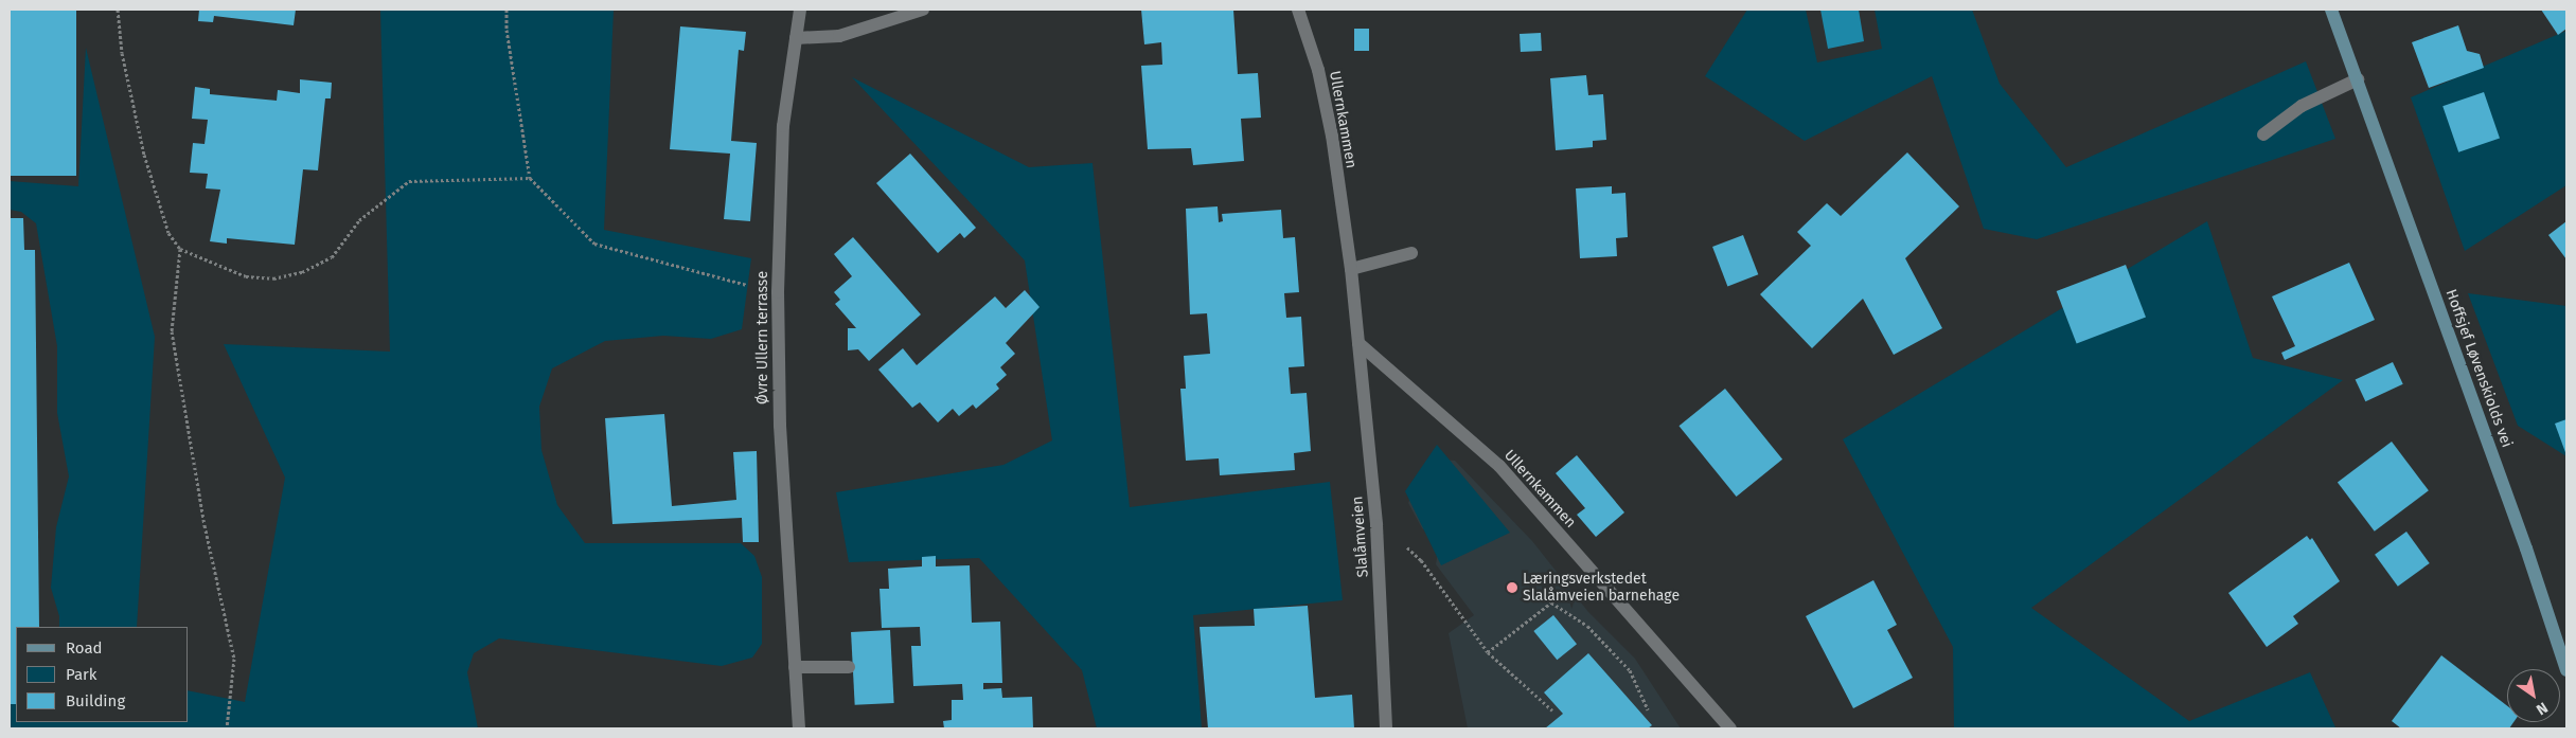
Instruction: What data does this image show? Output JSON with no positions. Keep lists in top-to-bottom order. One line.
{"streets":{"street":["Ullernkammen","Øvre Ullern terrasse","Hoffsjef Løvenskiolds vei","Slalåmveien"]},"crossings":[["Ullernkammen","Slalåmveien"]],"places":["Læringsverkstedet Slalåmveien barnehage"],"legend":["Road","Park","Building"],"north":"bottom right"}
